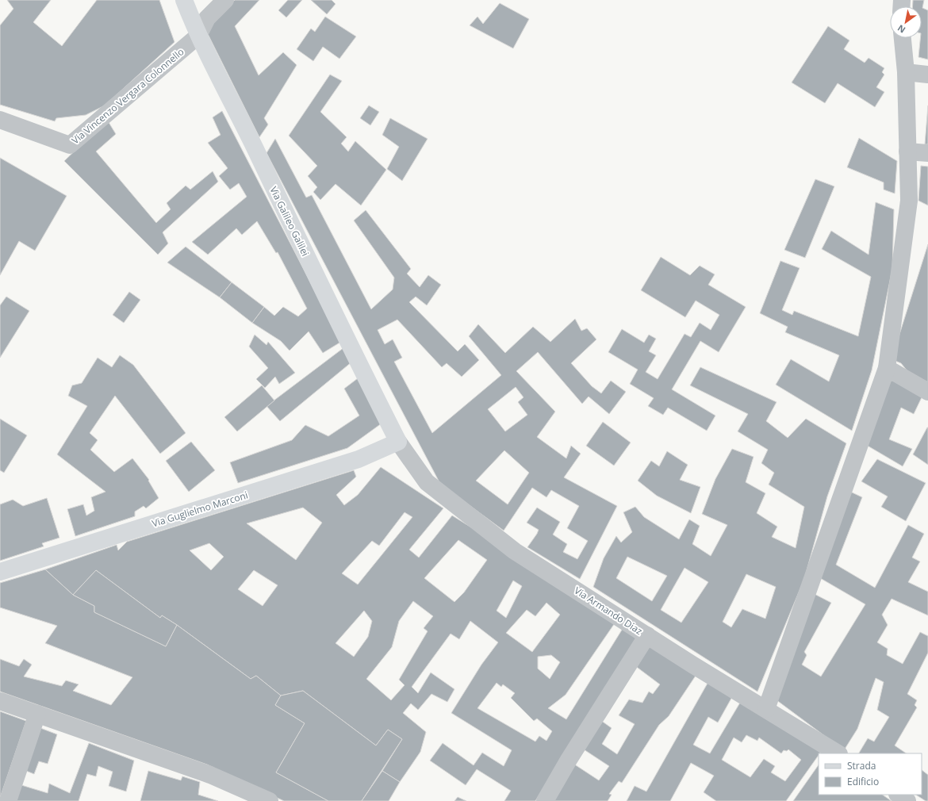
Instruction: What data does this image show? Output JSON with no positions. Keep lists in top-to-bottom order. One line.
{"streets":{"street":["Via Vincenzo Vergara Colonnello","Via Galileo Galilei","Via Guglielmo Marconi","Via Armando Diaz"]},"crossings":[["Via Vincenzo Vergara Colonnello","Via Galileo Galilei"],["Via Galileo Galilei","Via Guglielmo Marconi"],["Via Galileo Galilei","Via Armando Diaz"],["Via Guglielmo Marconi","Via Armando Diaz"]],"legend":["Strada","Edificio"],"north":"bottom left"}
